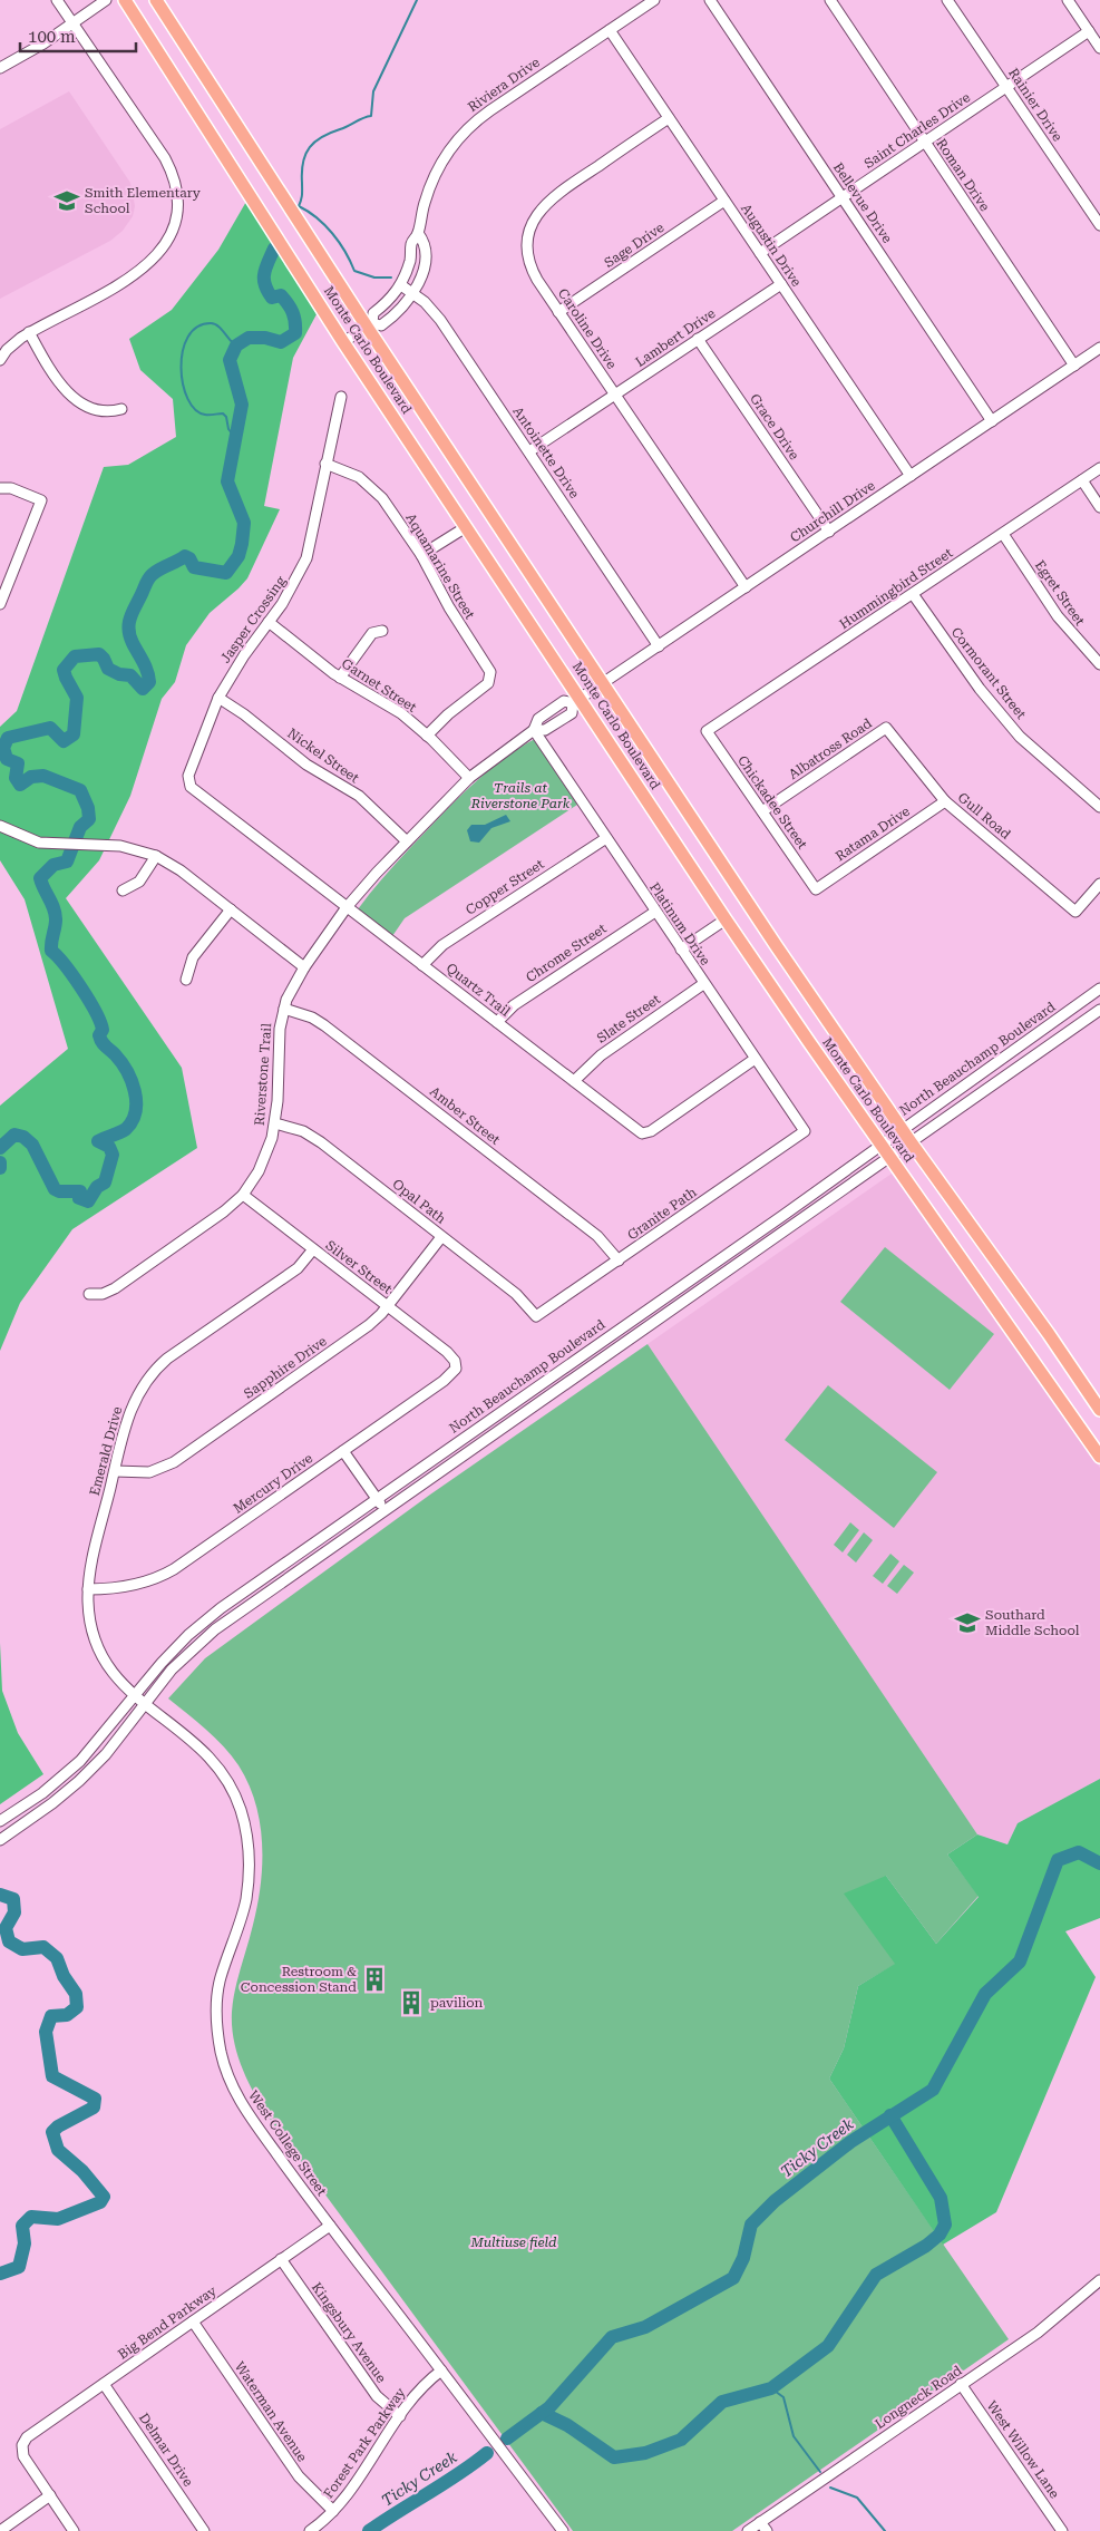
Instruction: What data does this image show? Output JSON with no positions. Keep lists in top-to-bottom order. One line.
{"streets":{"main road":["Monte Carlo Boulevard"],"street":["Riviera Drive","Rainier Drive","Saint Charles Drive","Roman Drive","Bellevue Drive","Sage Drive","Augustin Drive","Caroline Drive","Lambert Drive","Grace Drive","Antoinette Drive","Churchill Drive","Aquamarine Street","Hummingbird Street","Egret Street","Jasper Crossing","Cormorant Street","Garnet Street","Albatross Road","Nickel Street","Chickadee Street","Gull Road","Ratama Drive","Copper Street","Platinum Drive","Chrome Street","Quartz Trail","Slate Street","North Beauchamp Boulevard","Riverstone Trail","Amber Street","Opal Path","Granite Path","Silver Street","Sapphire Drive","Emerald Drive","Mercury Drive","West College Street","Big Bend Parkway","Kingsbury Avenue","Longneck Road","Waterman Avenue","Forest Park Parkway","Delmar Drive","West Willow Lane"]},"crossings":[["Riviera Drive","Augustin Drive"],["Riviera Drive","Monte Carlo Boulevard"],["Riviera Drive","Antoinette Drive"],["Rainier Drive","Saint Charles Drive"],["Saint Charles Drive","Roman Drive"],["Saint Charles Drive","Bellevue Drive"],["Saint Charles Drive","Augustin Drive"],["Roman Drive","Churchill Drive"],["Bellevue Drive","Churchill Drive"],["Sage Drive","Augustin Drive"],["Sage Drive","Caroline Drive"],["Augustin Drive","Caroline Drive"],["Augustin Drive","Lambert Drive"],["Augustin Drive","Churchill Drive"],["Caroline Drive","Lambert Drive"],["Caroline Drive","Churchill Drive"],["Lambert Drive","Grace Drive"],["Lambert Drive","Antoinette Drive"],["Monte Carlo Boulevard","Churchill Drive"],["Monte Carlo Boulevard","North Beauchamp Boulevard"],["Monte Carlo Boulevard","Riverstone Trail"],["Grace Drive","Churchill Drive"],["Antoinette Drive","Churchill Drive"],["Churchill Drive","Riverstone Trail"],["Aquamarine Street","Jasper Crossing"],["Aquamarine Street","Garnet Street"],["Hummingbird Street","Egret Street"],["Hummingbird Street","Cormorant Street"],["Hummingbird Street","Chickadee Street"],["Jasper Crossing","Garnet Street"],["Jasper Crossing","Nickel Street"],["Jasper Crossing","Quartz Trail"],["Garnet Street","Riverstone Trail"],["Albatross Road","Chickadee Street"],["Albatross Road","Gull Road"],["Nickel Street","Riverstone Trail"],["Chickadee Street","Ratama Drive"],["Gull Road","Ratama Drive"],["Copper Street","Platinum Drive"],["Copper Street","Quartz Trail"],["Platinum Drive","Chrome Street"],["Platinum Drive","Quartz Trail"],["Platinum Drive","Slate Street"],["Platinum Drive","Riverstone Trail"],["Platinum Drive","Granite Path"],["Chrome Street","Quartz Trail"],["Quartz Trail","Slate Street"],["Quartz Trail","Riverstone Trail"],["North Beauchamp Boulevard","Emerald Drive"],["North Beauchamp Boulevard","West College Street"],["Riverstone Trail","Amber Street"],["Riverstone Trail","Opal Path"],["Riverstone Trail","Silver Street"],["Amber Street","Granite Path"],["Opal Path","Granite Path"],["Opal Path","Sapphire Drive"],["Silver Street","Sapphire Drive"],["Silver Street","Emerald Drive"],["Silver Street","Mercury Drive"],["Sapphire Drive","Emerald Drive"],["Emerald Drive","Mercury Drive"],["Emerald Drive","West College Street"],["West College Street","Big Bend Parkway"],["West College Street","Forest Park Parkway"],["Big Bend Parkway","Kingsbury Avenue"],["Big Bend Parkway","Waterman Avenue"],["Big Bend Parkway","Delmar Drive"],["Kingsbury Avenue","Forest Park Parkway"],["Longneck Road","West Willow Lane"],["Waterman Avenue","Forest Park Parkway"]],"water":["Ticky Creek"],"parks":["Trails at Riverstone Park","Multiuse field"],"places":{"school or university":["Smith Elementary School","Southard Middle School"],"building":["Restroom & Concession Stand","pavilion"]},"scale_bar":"100 m"}
